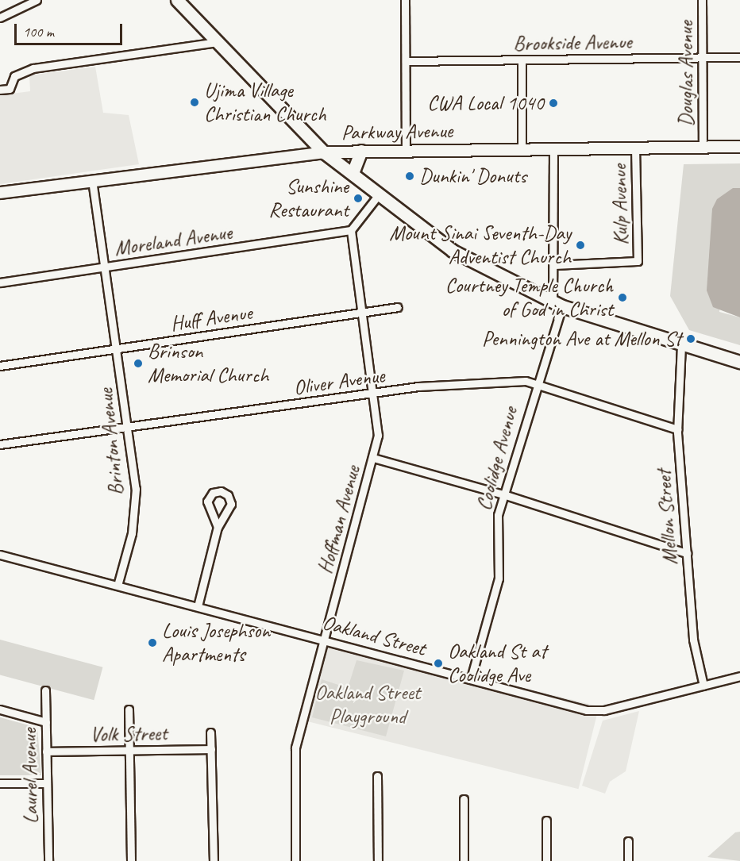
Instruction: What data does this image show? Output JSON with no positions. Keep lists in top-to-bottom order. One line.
{"streets":{"street":["Brookside Avenue","Douglas Avenue","Parkway Avenue","Kulp Avenue","Moreland Avenue","Huff Avenue","Oliver Avenue","Brinton Avenue","Coolidge Avenue","Mellon Street","Hoffman Avenue","Oakland Street","Volk Street","Laurel Avenue"]},"crossings":[["Brookside Avenue","Douglas Avenue"],["Douglas Avenue","Parkway Avenue"],["Parkway Avenue","Kulp Avenue"],["Parkway Avenue","Brinton Avenue"],["Parkway Avenue","Coolidge Avenue"],["Kulp Avenue","Coolidge Avenue"],["Moreland Avenue","Brinton Avenue"],["Moreland Avenue","Hoffman Avenue"],["Huff Avenue","Brinton Avenue"],["Huff Avenue","Hoffman Avenue"],["Oliver Avenue","Brinton Avenue"],["Oliver Avenue","Coolidge Avenue"],["Oliver Avenue","Mellon Street"],["Oliver Avenue","Hoffman Avenue"],["Brinton Avenue","Oakland Street"],["Coolidge Avenue","Oakland Street"],["Mellon Street","Oakland Street"],["Hoffman Avenue","Oakland Street"],["Volk Street","Laurel Avenue"]],"parks":["Oakland Street Playground"],"places":["Ujima Village Christian Church","CWA Local 1040","Dunkin' Donuts","Sunshine Restaurant","Mount Sinai Seventh-Day Adventist Church","Courtney Temple Church of God in Christ","Pennington Ave at Mellon St","Brinson Memorial Church","Louis Josephson Apartments","Oakland St at Coolidge Ave"],"scale_bar":"100 m"}
